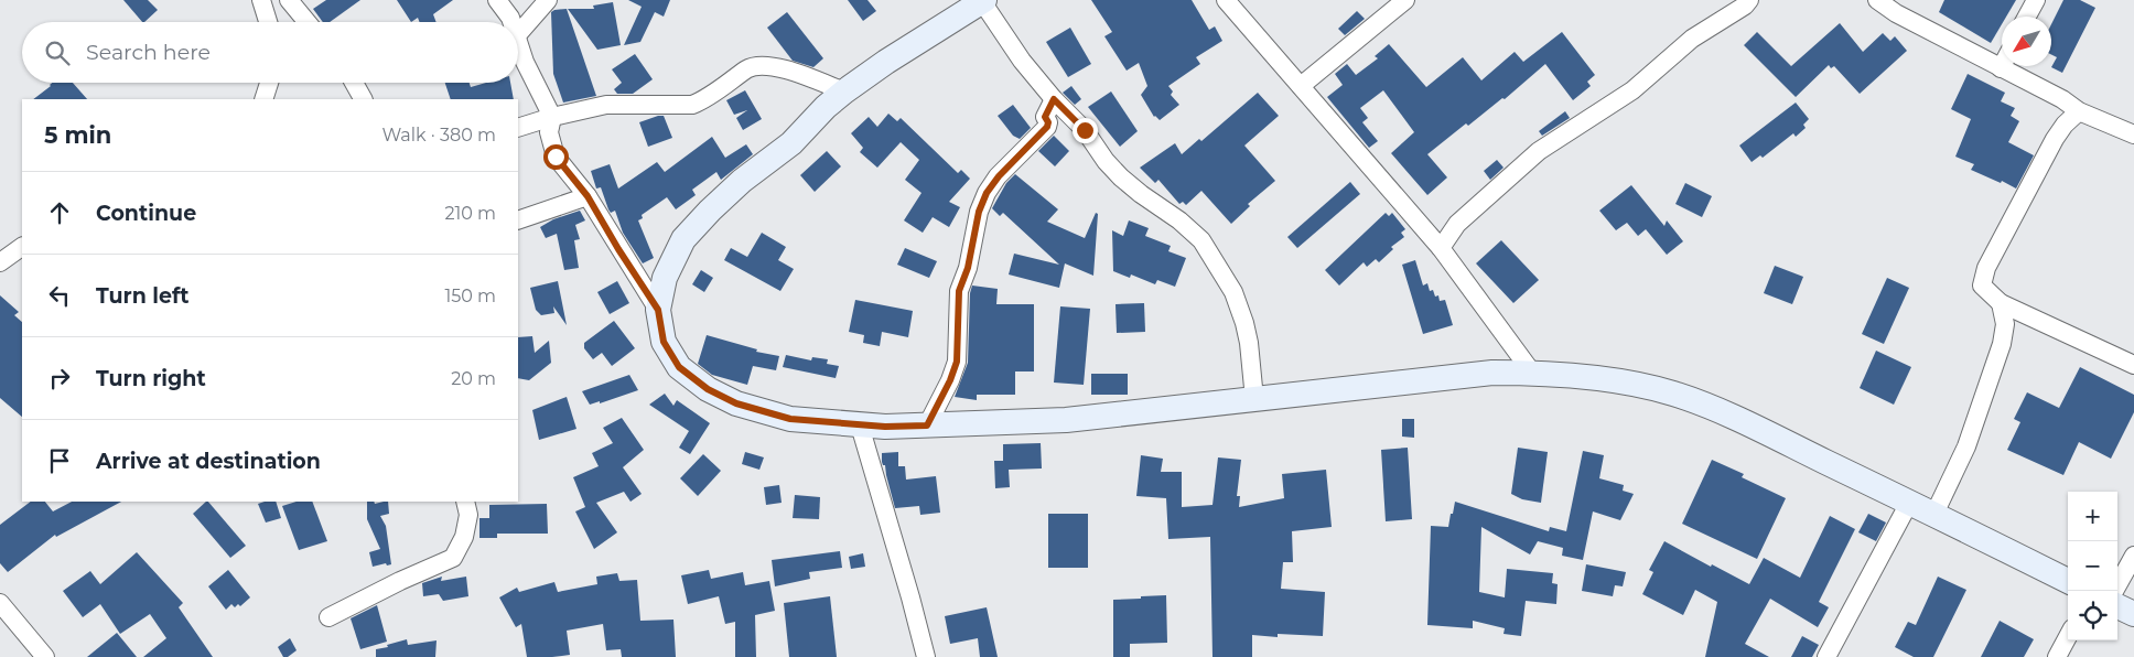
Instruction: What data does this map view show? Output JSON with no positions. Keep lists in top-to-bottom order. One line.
{"north":"bottom left","page":{"search":"Search here","heading":["5 min","Walk · 380 m"],"list":[["Continue","210 m"],["Turn left","150 m"],["Turn right","20 m"],"Arrive at destination"],"map_buttons":["+","−"]}}
